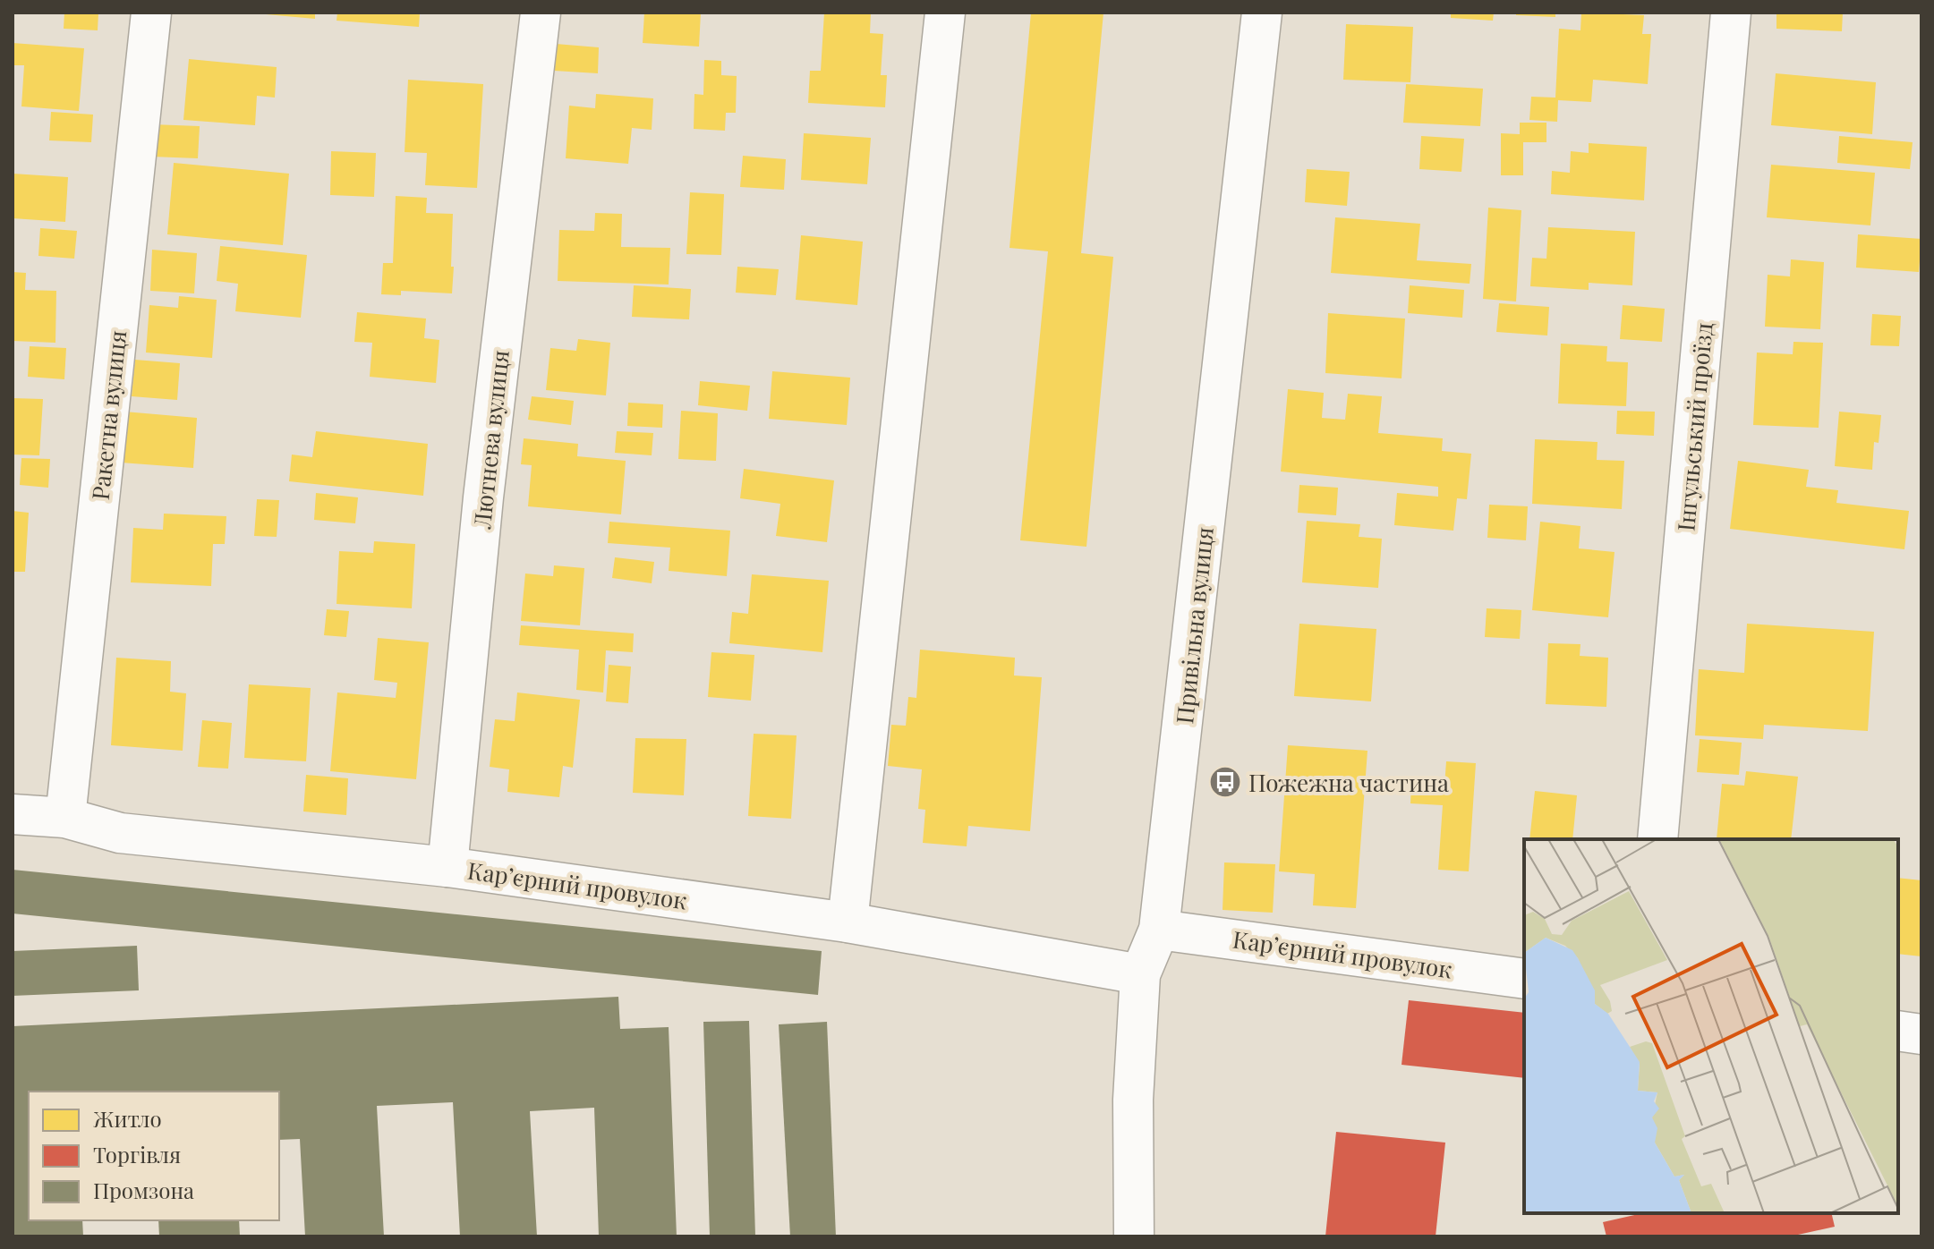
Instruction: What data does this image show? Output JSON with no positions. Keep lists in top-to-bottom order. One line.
{"streets":{"street":["Ракетна вулиця","Інгульський проїзд","Лютнева вулиця","Привільна вулиця","Карʼєрний провулок"]},"crossings":[["Ракетна вулиця","Карʼєрний провулок"],["Лютнева вулиця","Карʼєрний провулок"],["Привільна вулиця","Карʼєрний провулок"]],"places":{"bus stop":["Пожежна частина"]},"legend":["Житло","Торгівля","Промзона"]}
